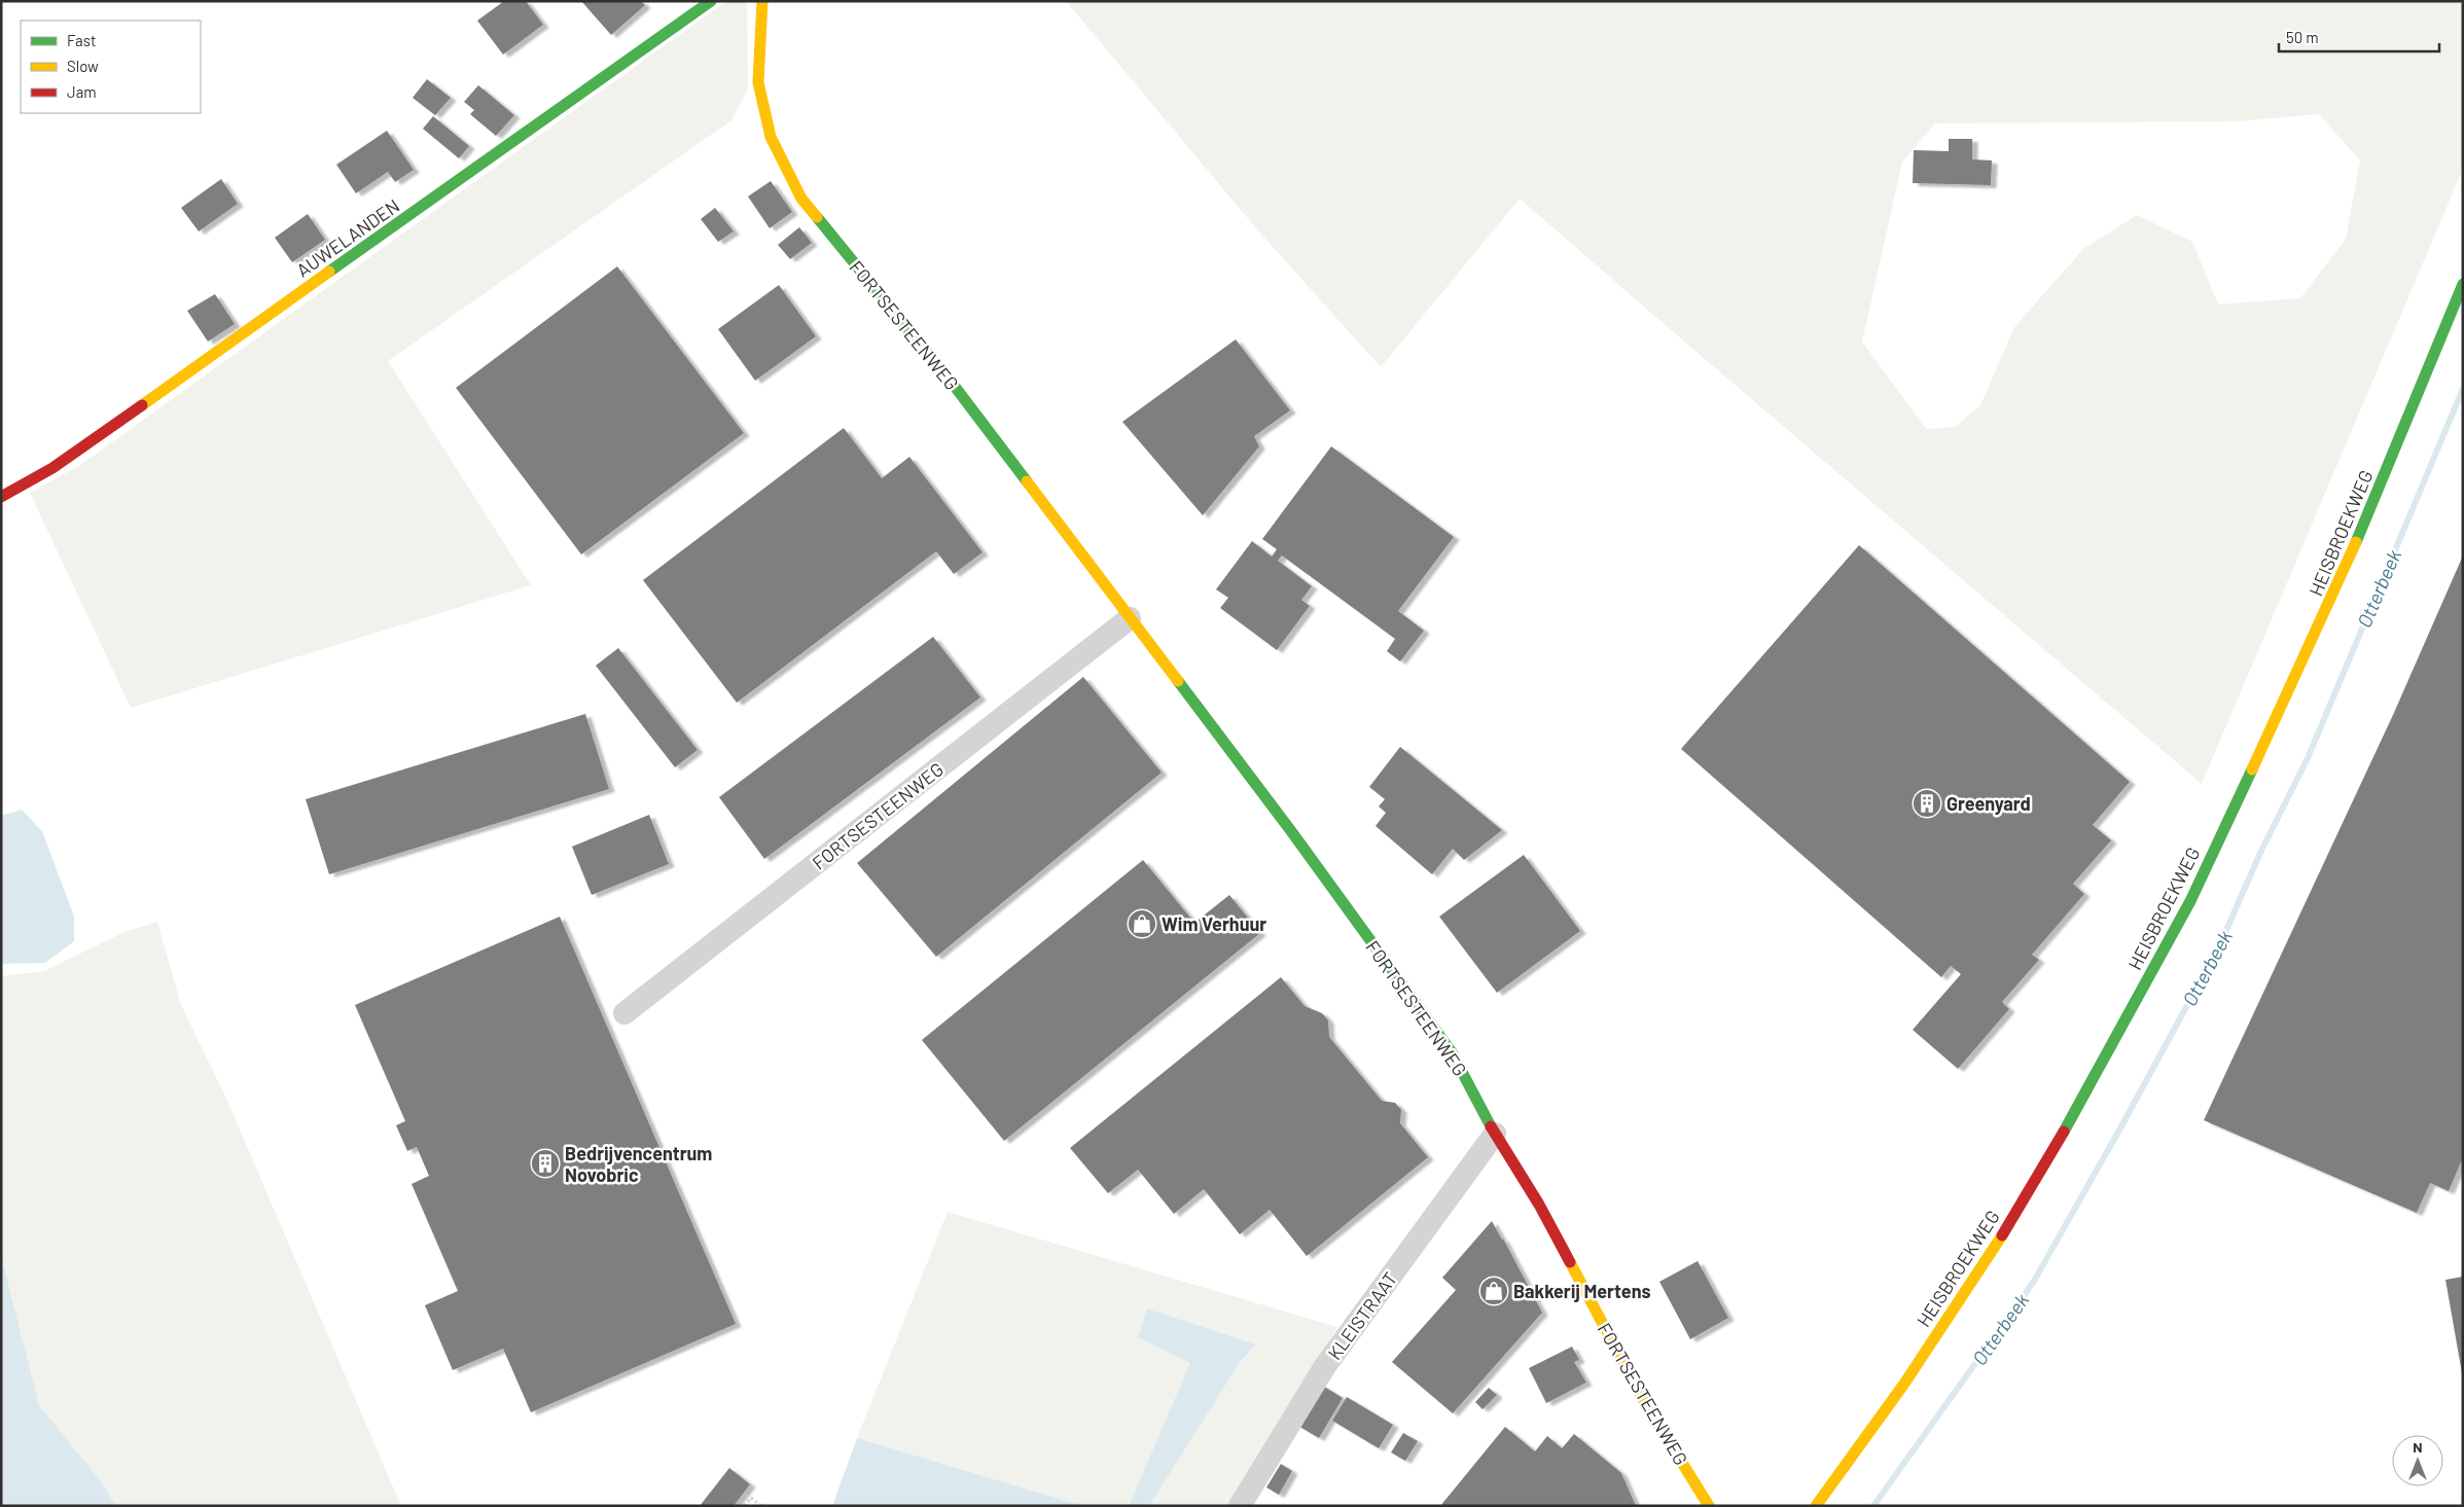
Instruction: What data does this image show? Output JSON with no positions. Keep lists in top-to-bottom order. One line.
{"streets":{"street":["AUWELANDEN","FORTSESTEENWEG","HEISBROEKWEG","KLEISTRAAT"]},"crossings":[["FORTSESTEENWEG","KLEISTRAAT"]],"water":["Otterbeek"],"places":{"building":["Greenyard","Bedrijvencentrum Novobric"],"shop":["Wim Verhuur","Bakkerij Mertens"]},"legend":["Fast","Slow","Jam"],"scale_bar":"50 m","north":"top"}
